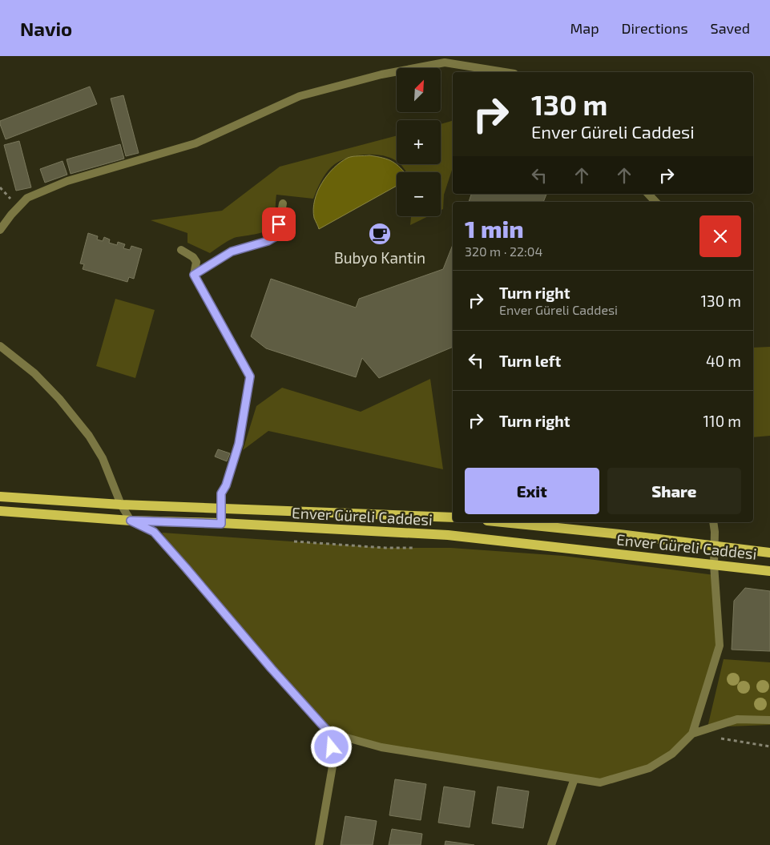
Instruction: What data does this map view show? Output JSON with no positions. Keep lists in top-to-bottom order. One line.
{"streets":{"main road":["Enver Güreli Caddesi"]},"places":{"cafe":["Bubyo Kantin"]},"north":"top right","page":{"header":"Navio","nav":["Map","Directions","Saved"],"map_buttons":["+","−"],"turn":["130 m","Enver Güreli Caddesi"],"heading":["1 min","320 m · 22:04"],"list":[{"name":"Turn right","note":"Enver Güreli Caddesi","value":"130 m"},{"name":"Turn left","value":"40 m"},{"name":"Turn right","value":"110 m"}],"buttons":["Exit","Share"]}}
